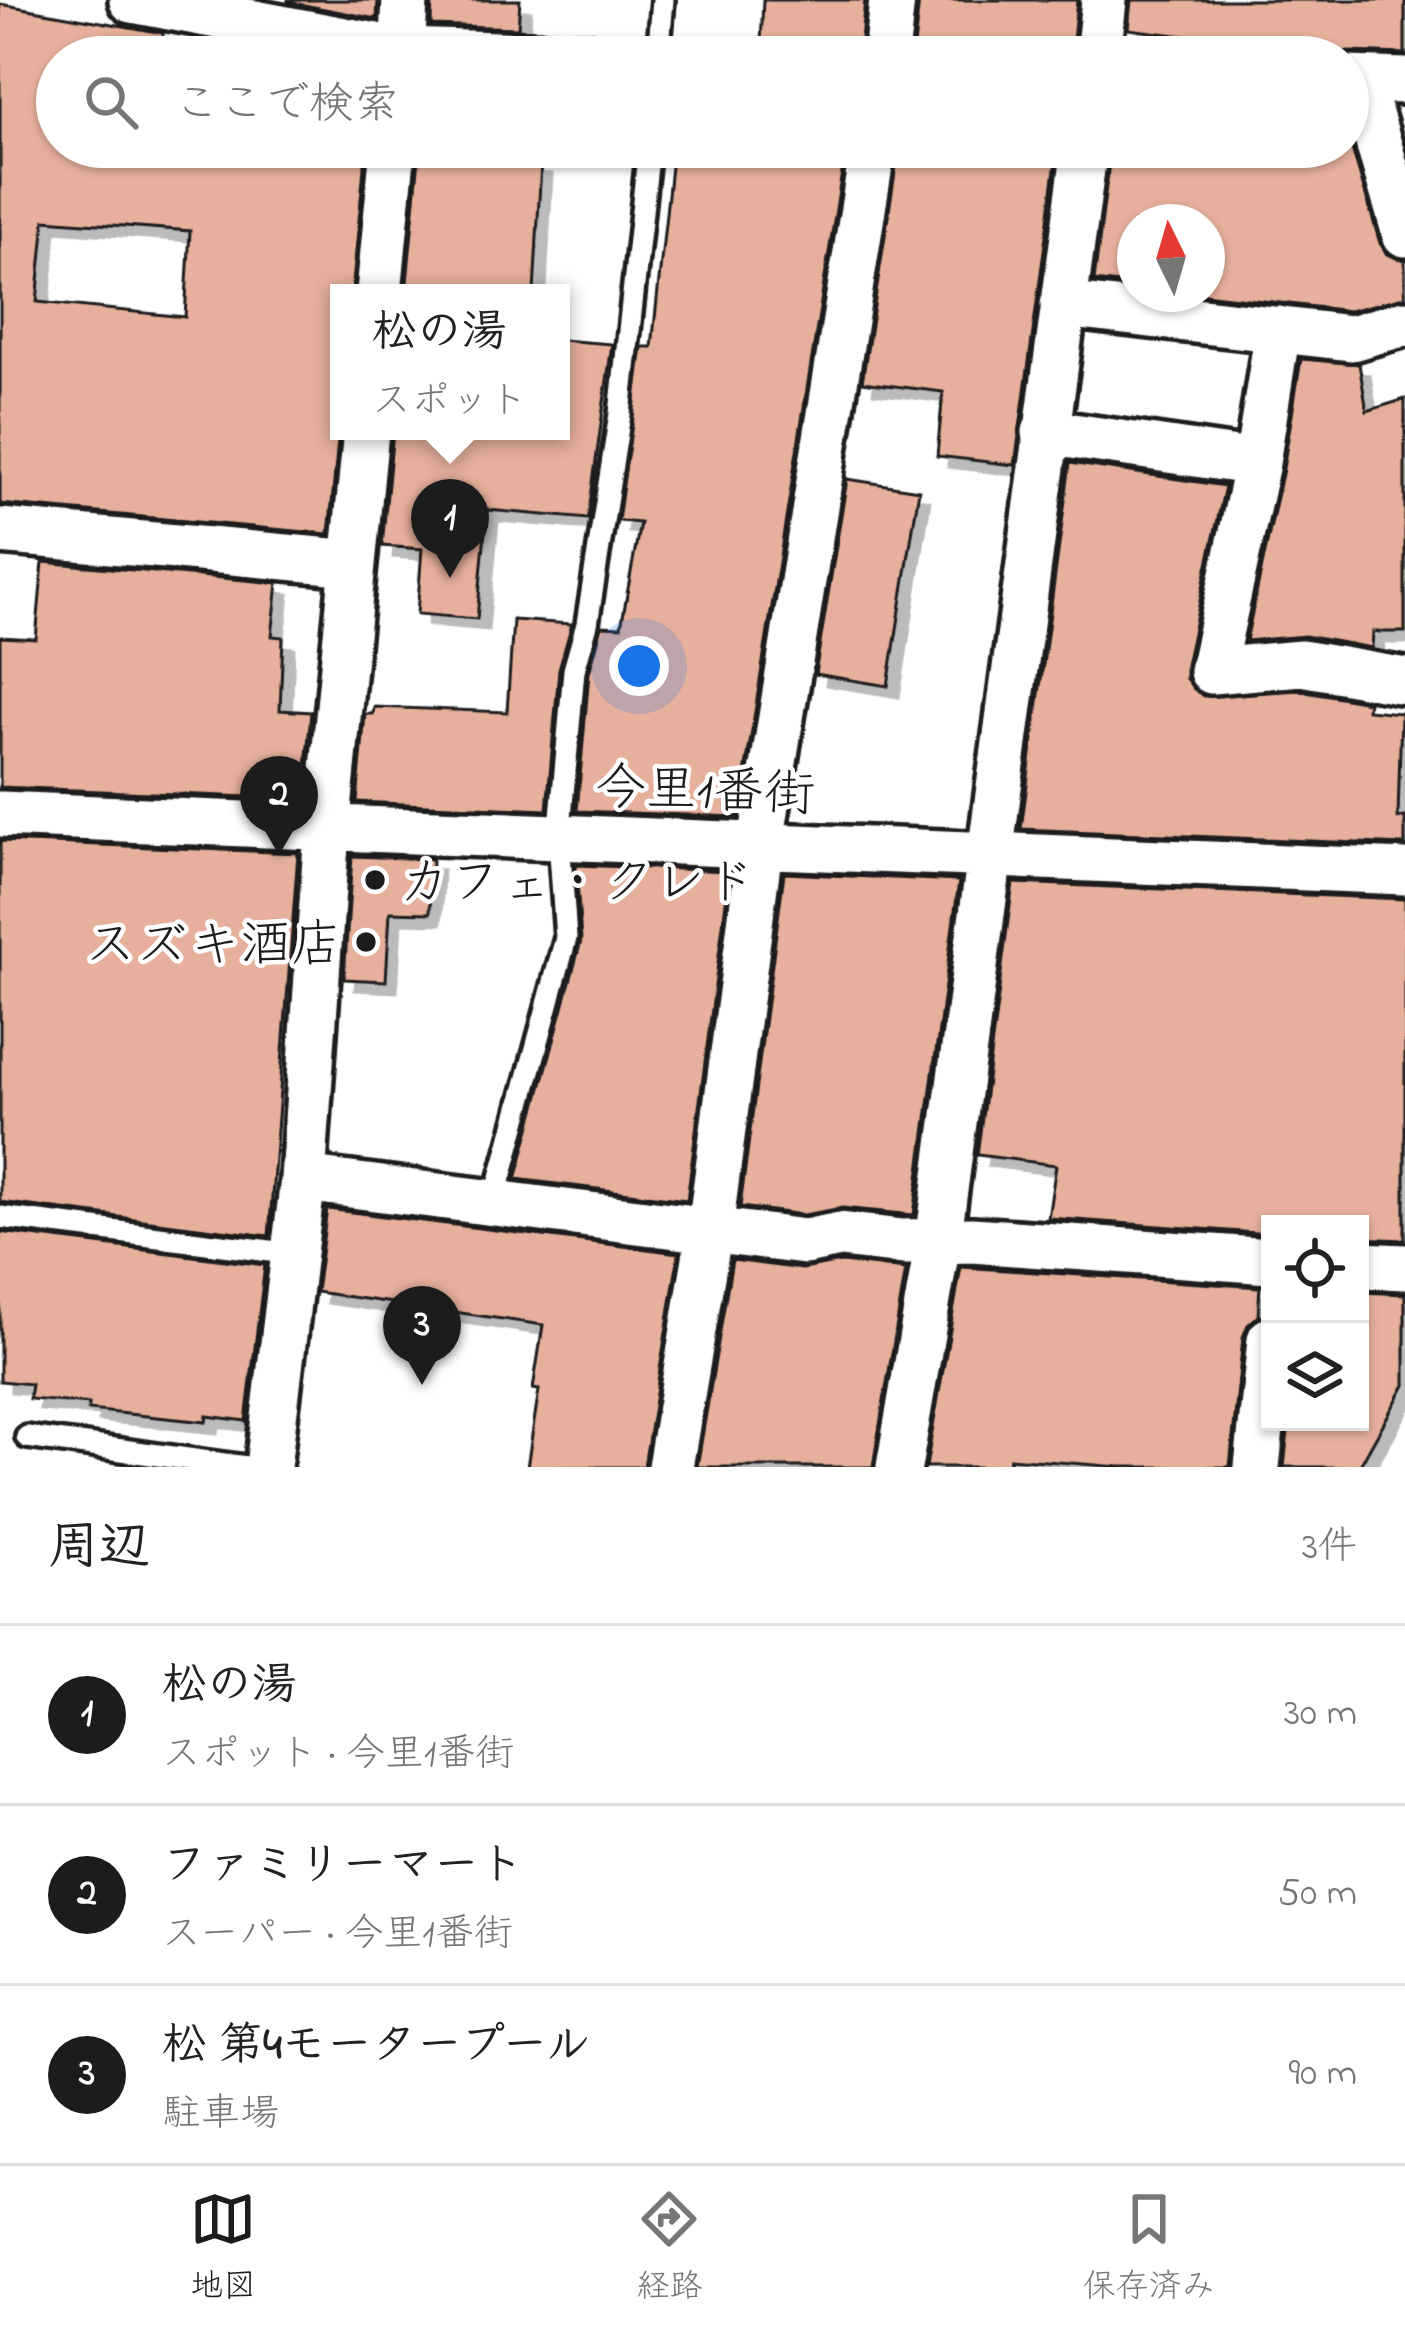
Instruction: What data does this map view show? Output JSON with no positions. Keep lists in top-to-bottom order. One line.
{"streets":{"street":["今里1番街"]},"places":["カフェ・クレド","スズキ酒店"],"north":"top","page":{"search":"ここで検索","popup":["松の湯","スポット"],"pins":["1","2","3"],"heading":["周辺","3件"],"list":[{"mark":"1","name":"松の湯","note":"スポット · 今里1番街","value":"30 m"},{"mark":"2","name":"ファミリーマート","note":"スーパー · 今里1番街","value":"50 m"},{"mark":"3","name":"松 第4モータープール","note":"駐車場","value":"90 m"}],"nav":["地図","経路","保存済み"]}}
